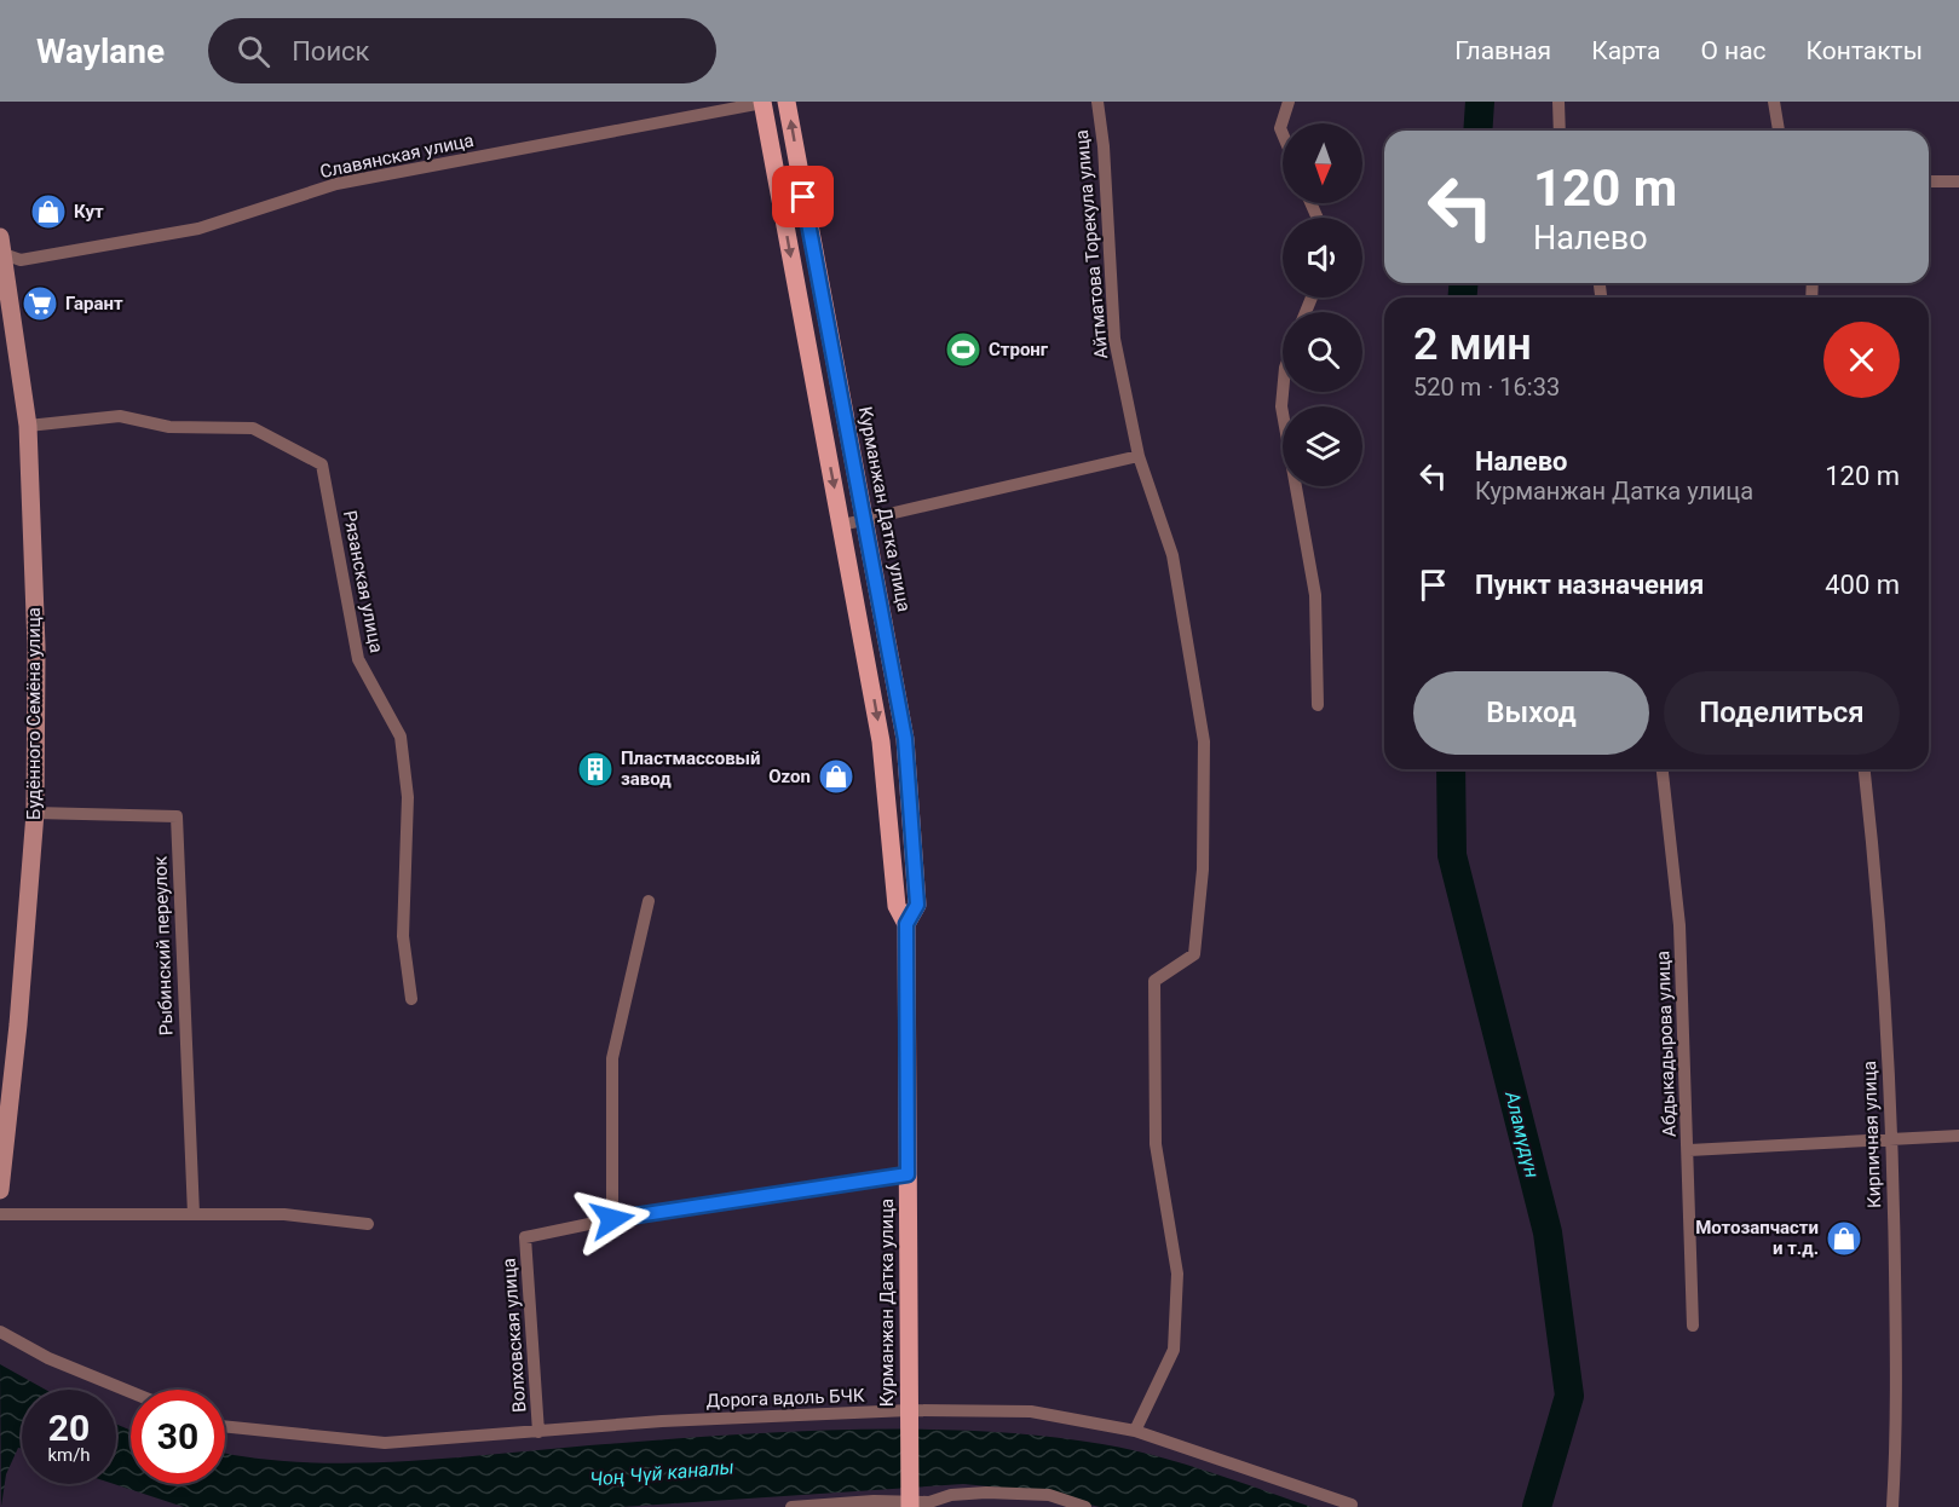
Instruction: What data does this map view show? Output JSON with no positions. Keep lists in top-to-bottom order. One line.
{"streets":{"main road":["Курманжан Датка улица"],"street":["Славянская улица","Айтматова Торекула улица","Рязанская улица","Будённого Семёна улица","Рыбинский переулок","Абдыкадырова улица","Кирпичная улица","Волховская улица","Дорога вдоль БЧК"]},"crossings":[["Славянская улица","Курманжан Датка улица"],["Славянская улица","Будённого Семёна улица"],["Айтматова Торекула улица","Дорога вдоль БЧК"],["Курманжан Датка улица","Волховская улица"],["Курманжан Датка улица","Дорога вдоль БЧК"],["Рязанская улица","Будённого Семёна улица"],["Будённого Семёна улица","Рыбинский переулок"],["Волховская улица","Дорога вдоль БЧК"]],"water":["Аламүдүн","Чоң Чүй каналы"],"places":{"shop":["Кут","Ozon","Мотозапчасти и т.д."],"supermarket":["Гарант"],"sports":["Стронг"],"building":["Пластмассовый завод"]},"north":"bottom","page":{"header":"Waylane","search":"Поиск","nav":["Главная","Карта","О нас","Контакты"],"turn":["120 m","Налево"],"heading":["2 мин","520 m · 16:33"],"list":[{"name":"Налево","note":"Курманжан Датка улица","value":"120 m"},{"name":"Пункт назначения","value":"400 m"}],"buttons":["Выход","Поделиться"],"speed":"20 km/h","limit":"30"}}
